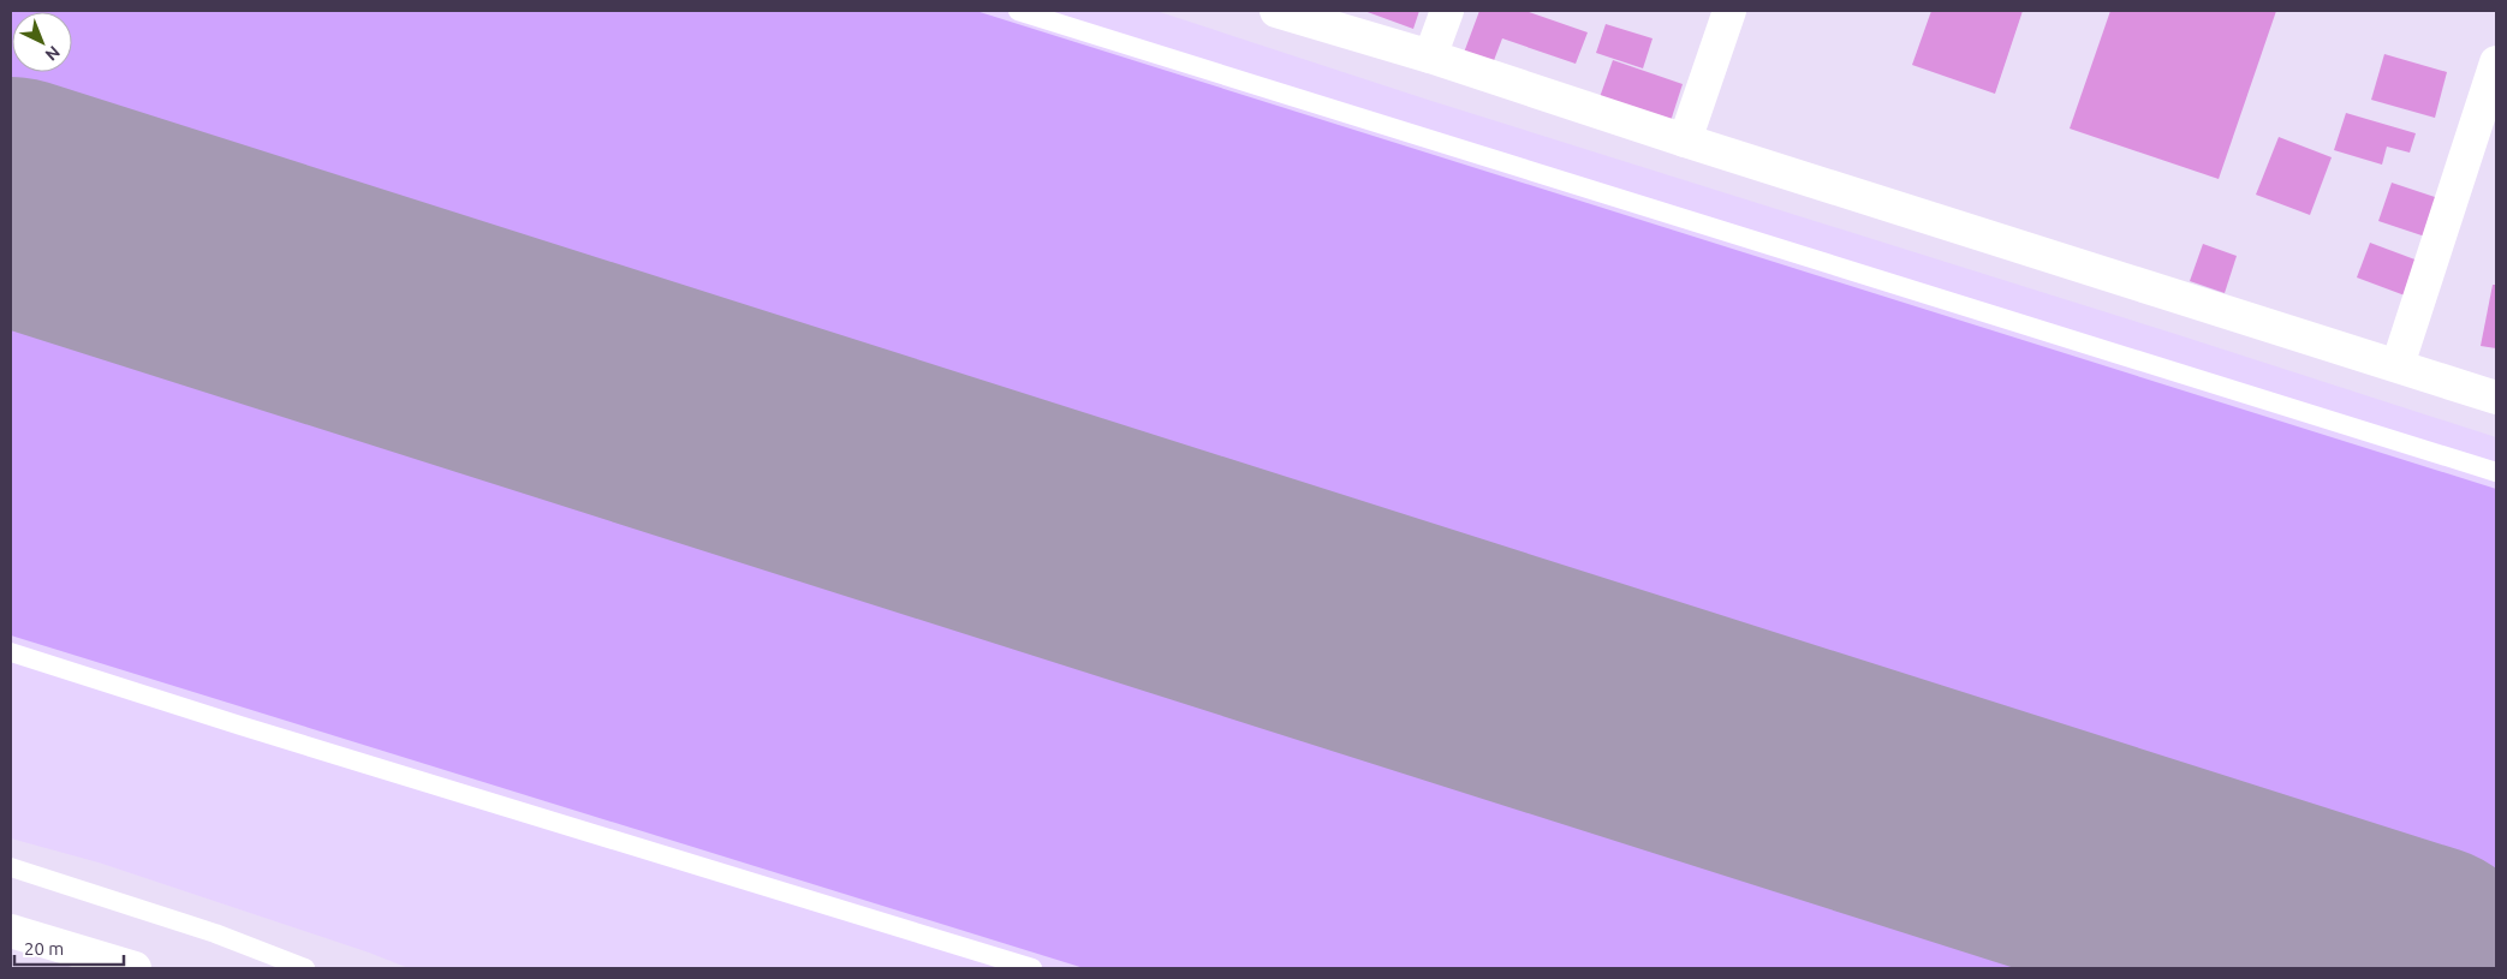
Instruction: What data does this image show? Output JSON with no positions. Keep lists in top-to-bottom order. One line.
{"scale_bar":"20 m","north":"bottom right"}
